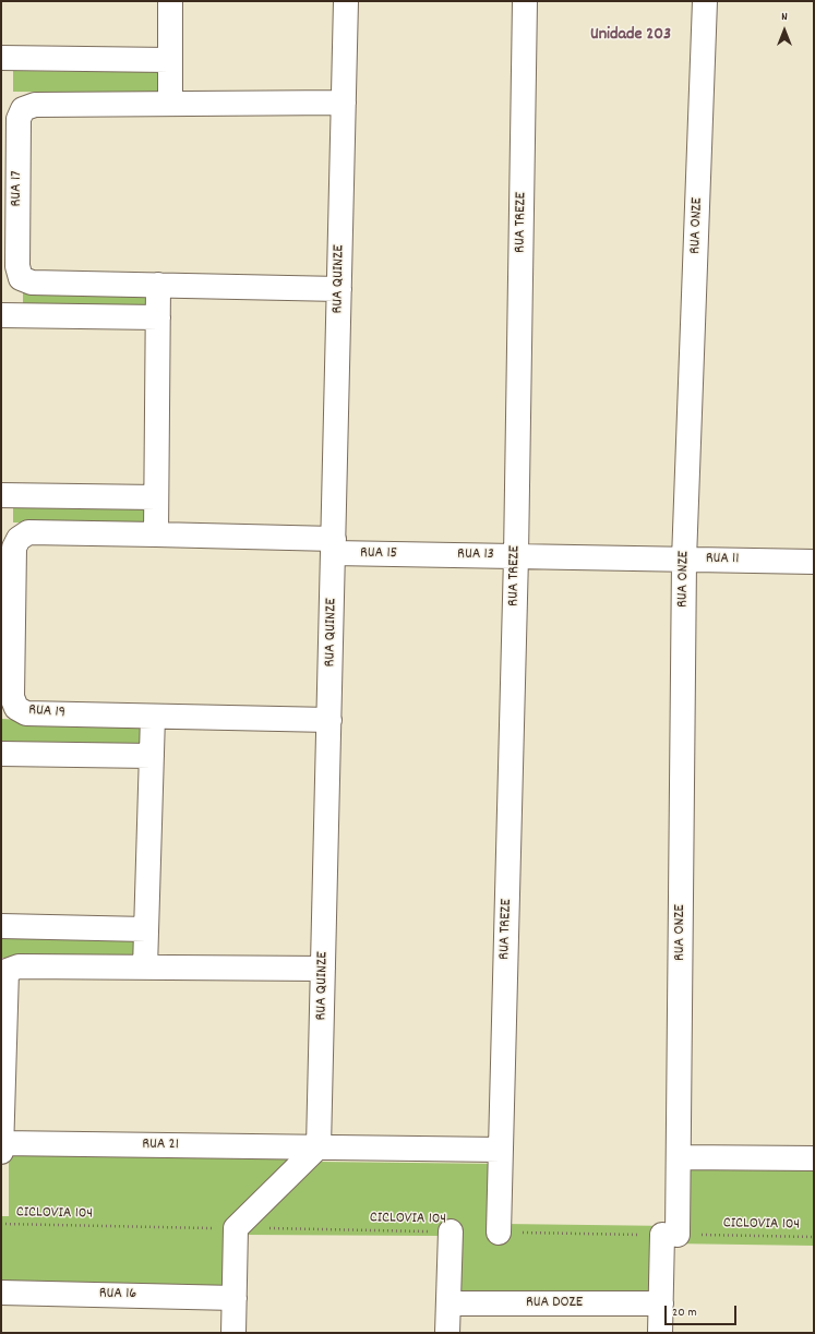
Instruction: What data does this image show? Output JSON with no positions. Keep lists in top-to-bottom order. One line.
{"streets":{"street":["RUA 17","RUA TREZE","RUA ONZE","RUA QUINZE","RUA 15","RUA 13","RUA 11","RUA 19","RUA 21","RUA 16","RUA DOZE"],"path":["CICLOVIA 104"]},"crossings":[["RUA 17","RUA QUINZE"],["RUA TREZE","RUA 13"],["RUA TREZE","CICLOVIA 104"],["RUA ONZE","RUA 11"],["RUA ONZE","CICLOVIA 104"],["RUA QUINZE","RUA 15"],["RUA QUINZE","RUA 19"],["RUA QUINZE","RUA 21"],["RUA 15","RUA 13"],["RUA 15","RUA 19"],["RUA 13","RUA 11"]],"districts":["Unidade 203"],"scale_bar":"20 m","north":"top"}
